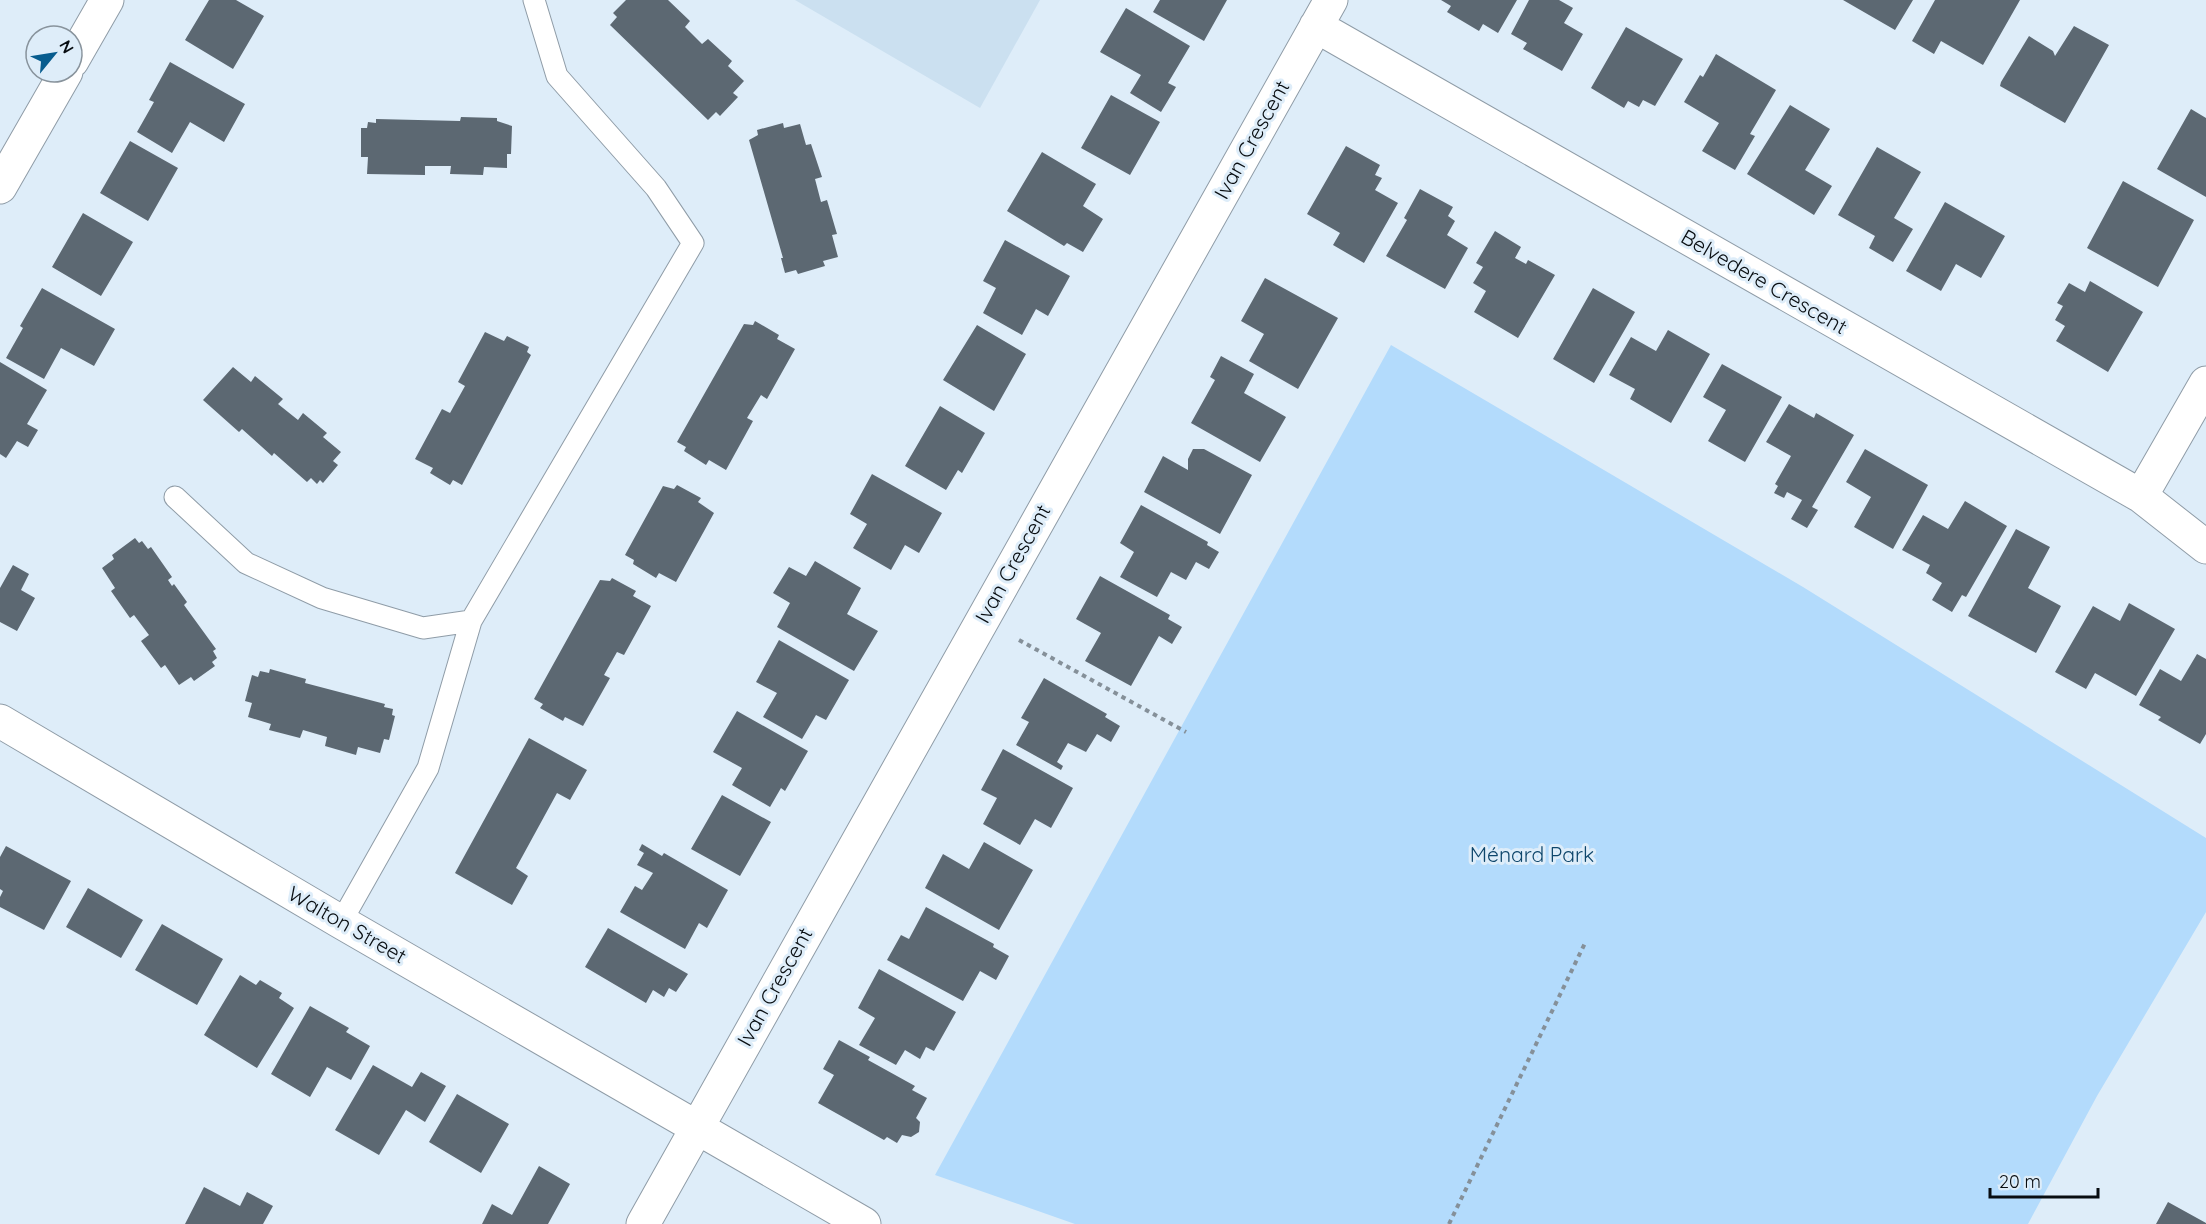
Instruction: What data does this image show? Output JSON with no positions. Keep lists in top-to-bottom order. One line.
{"streets":{"street":["Ivan Crescent","Belvedere Crescent","Walton Street"]},"crossings":[["Ivan Crescent","Belvedere Crescent"],["Ivan Crescent","Walton Street"]],"parks":["Ménard Park"],"scale_bar":"20 m","north":"top right"}
